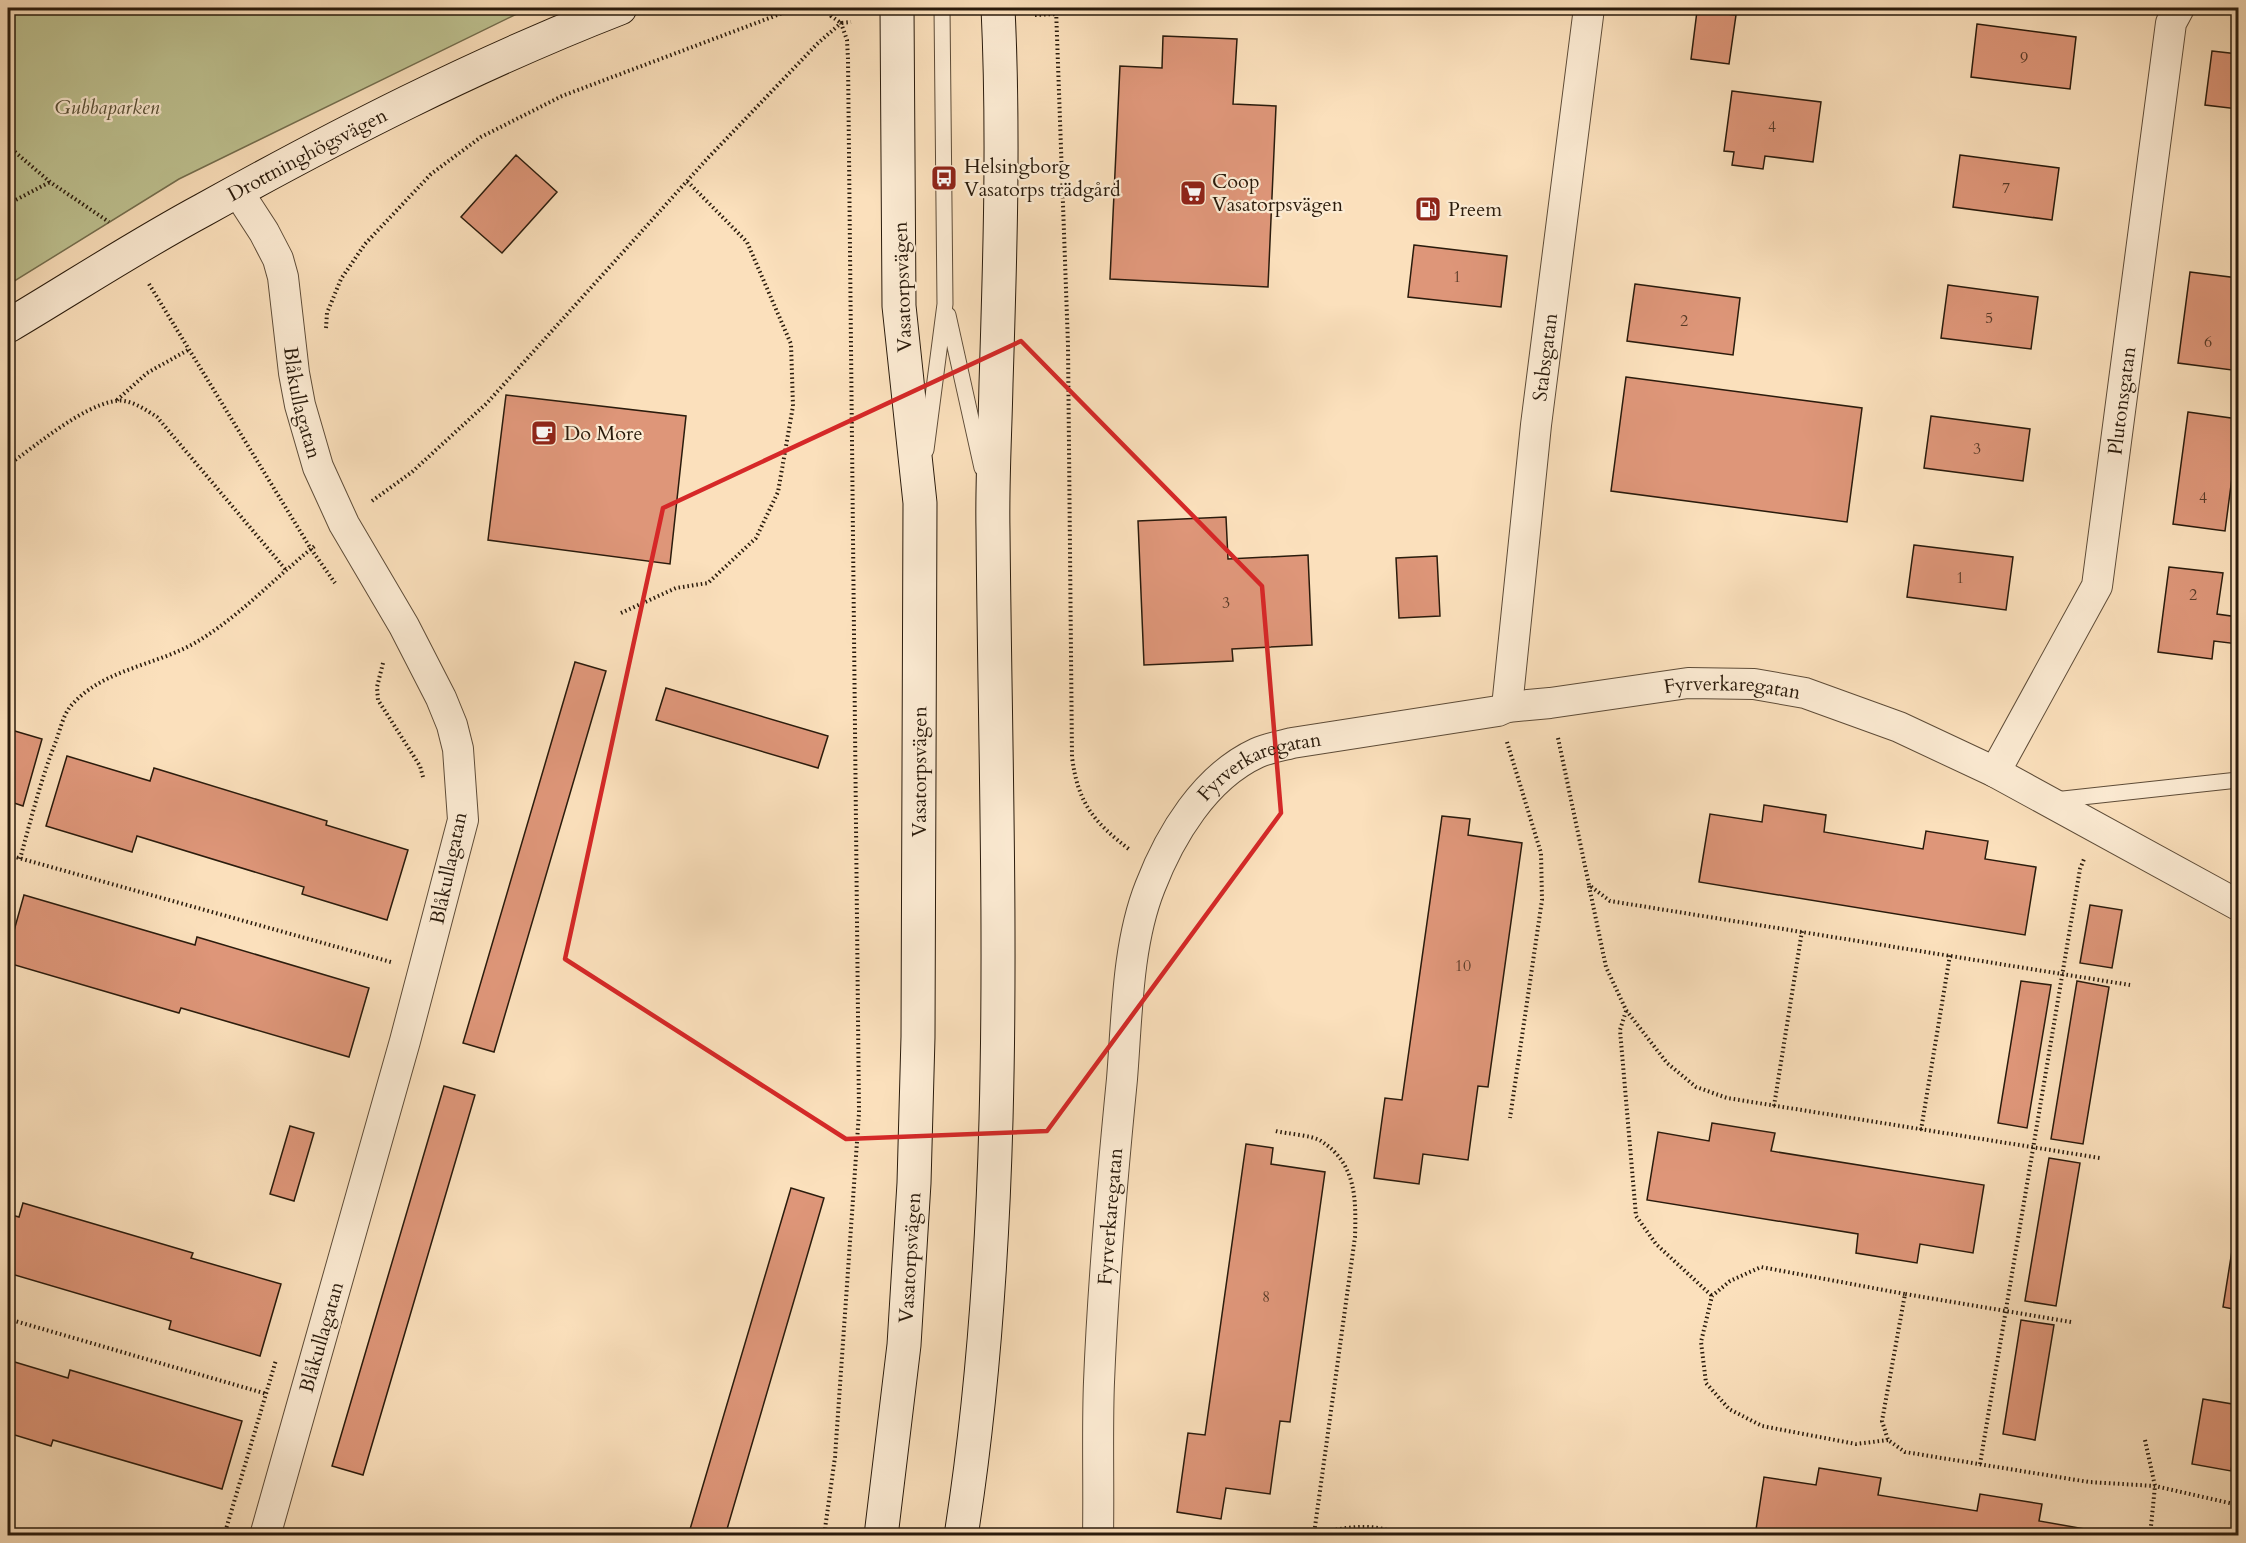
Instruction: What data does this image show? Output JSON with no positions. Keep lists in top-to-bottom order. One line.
{"streets":{"main road":["Drottninghögsvägen","Vasatorpsvägen"],"street":["Stabsgatan","Plutonsgatan","Blåkullagatan","Fyrverkaregatan"]},"crossings":[["Drottninghögsvägen","Blåkullagatan"],["Stabsgatan","Fyrverkaregatan"],["Plutonsgatan","Fyrverkaregatan"]],"parks":["Gubbaparken"],"places":{"bus stop":["Helsingborg Vasatorps trädgård"],"supermarket":["Coop Vasatorpsvägen"],"fuel station":["Preem"],"cafe":["Do More"]},"house_numbers":["9","4","7","1","5","2","6","3","4","1","2","3","10","8"]}
